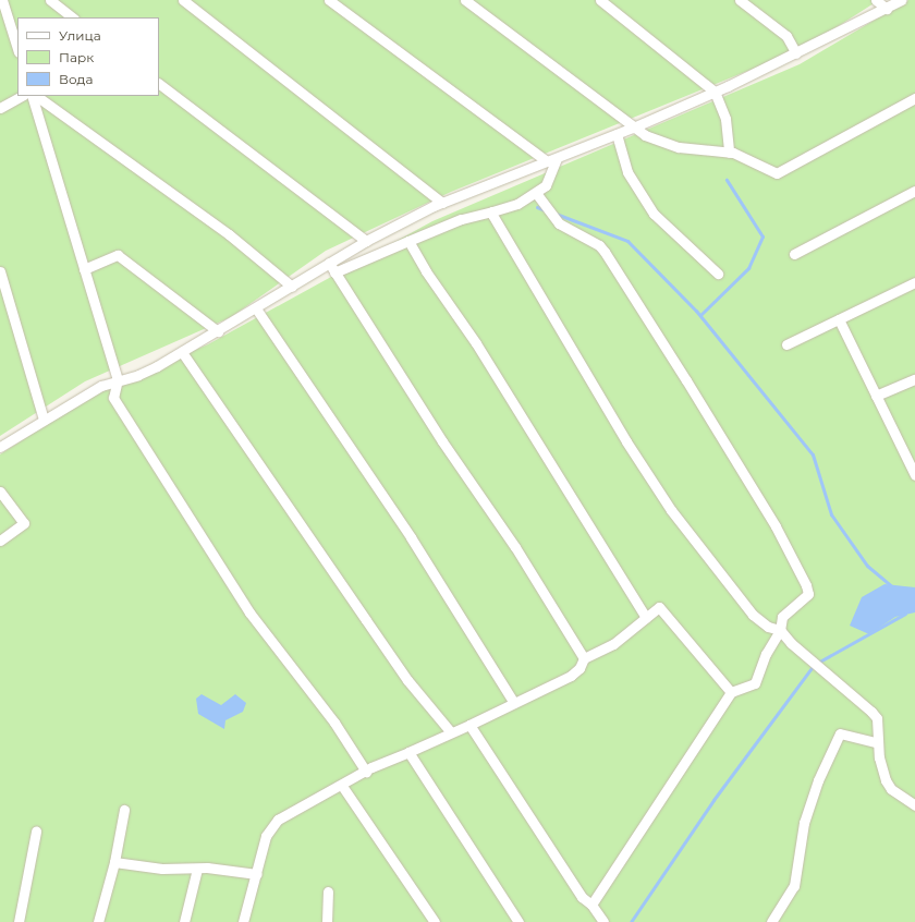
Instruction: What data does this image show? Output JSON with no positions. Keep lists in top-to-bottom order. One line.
{"legend":["Улица","Парк","Вода"]}
